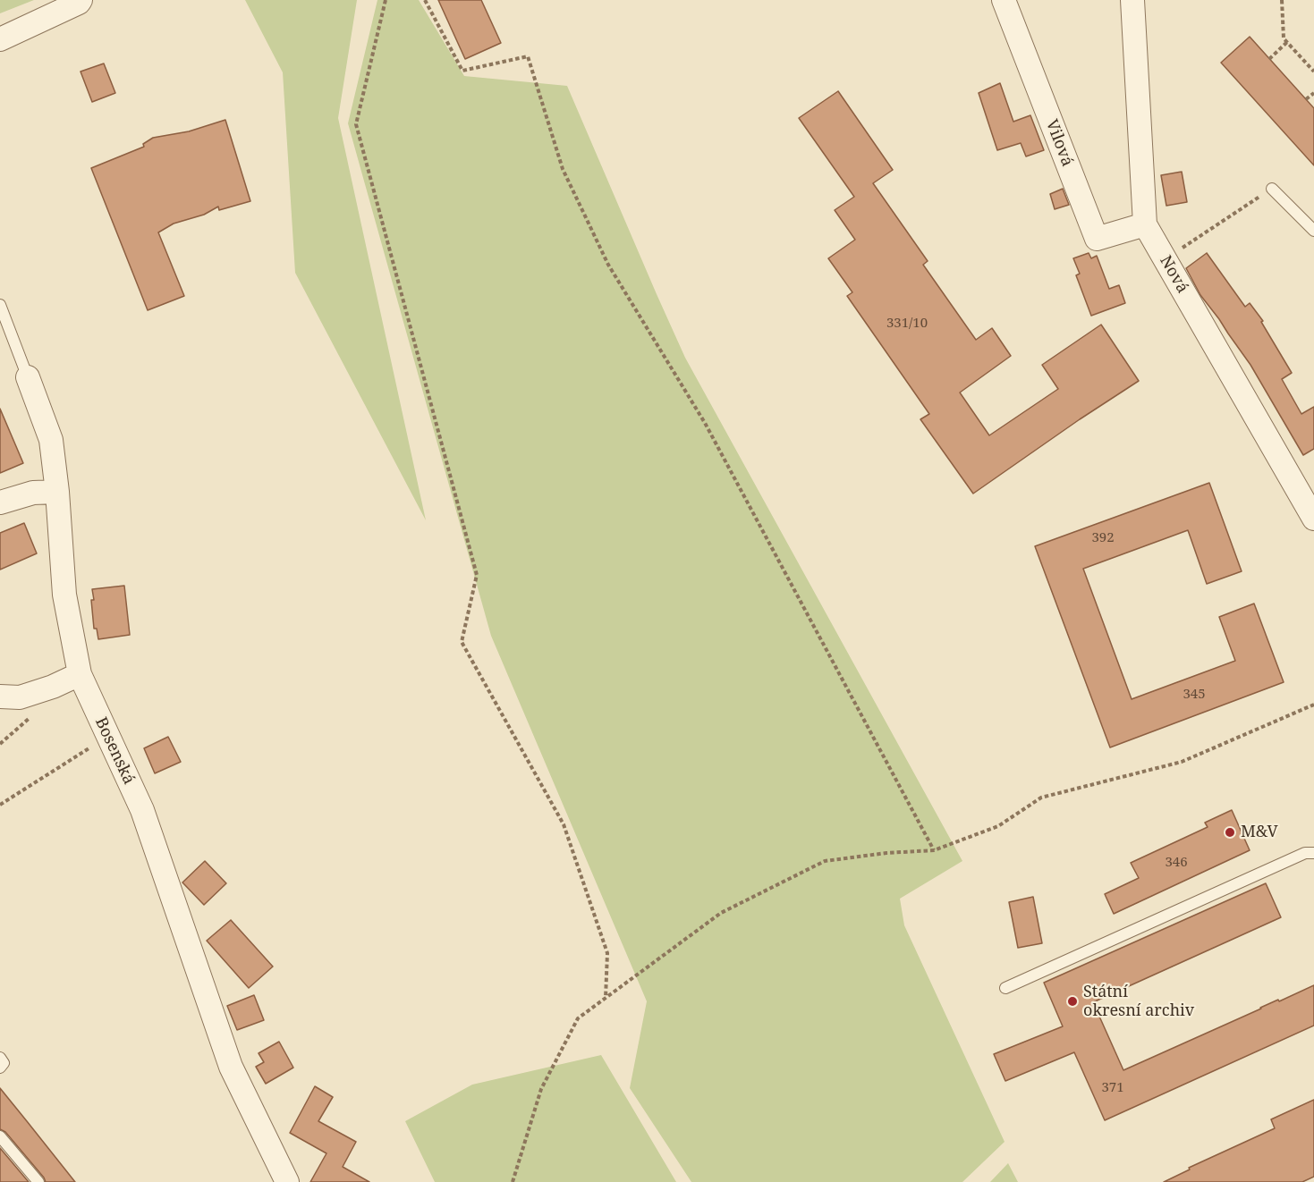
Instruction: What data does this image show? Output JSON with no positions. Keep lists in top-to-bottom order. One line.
{"streets":{"street":["Vilová","Nová","Bosenská"]},"crossings":[["Vilová","Nová"]],"places":["M&V","Státní okresní archiv"],"house_numbers":["331/10","392","345","346","371"]}
